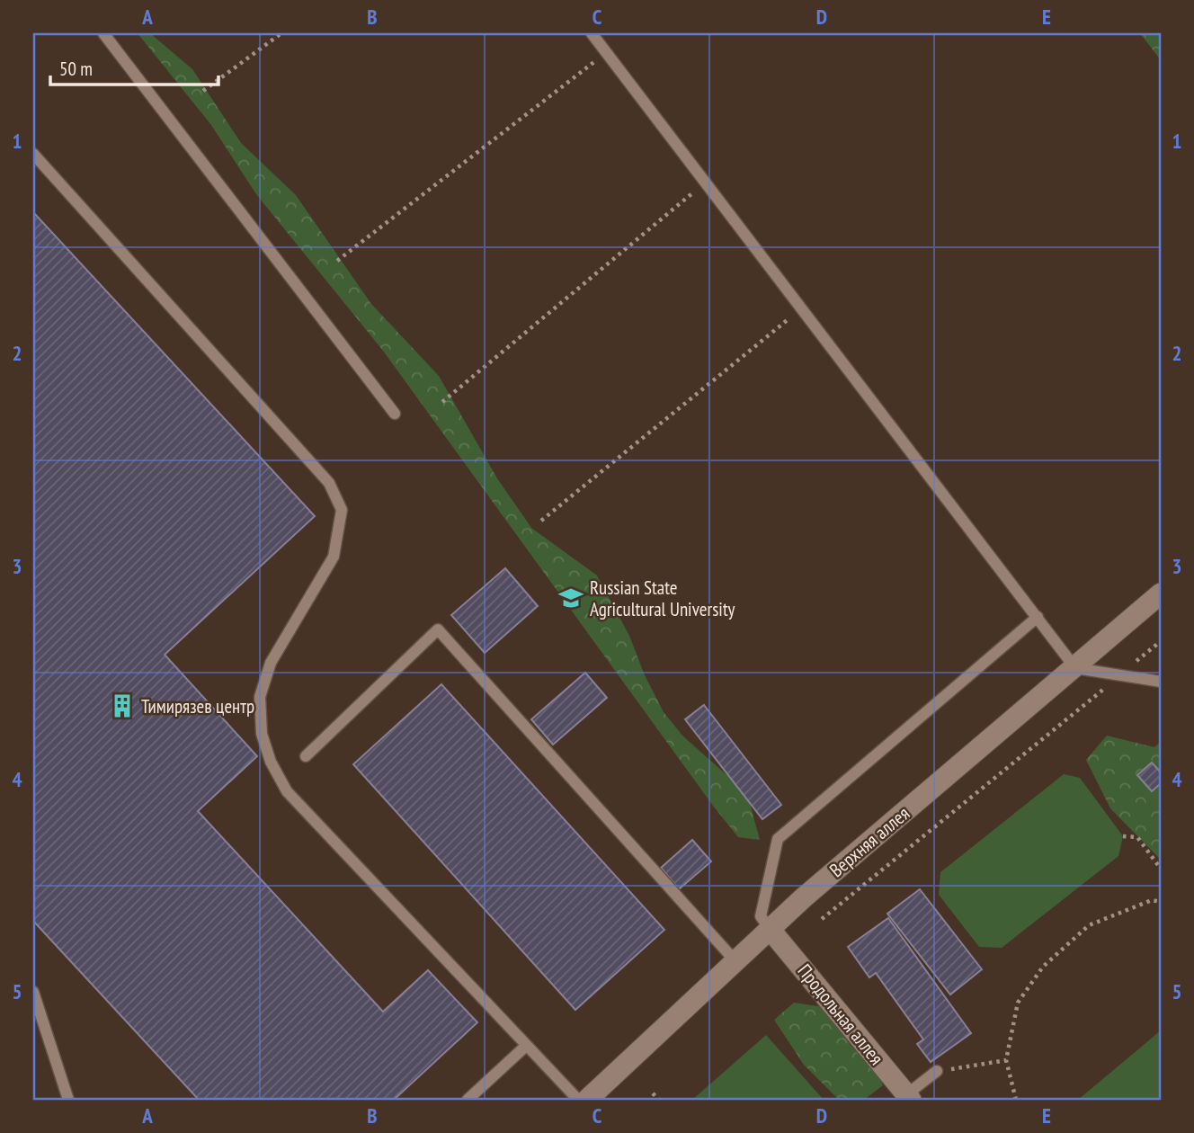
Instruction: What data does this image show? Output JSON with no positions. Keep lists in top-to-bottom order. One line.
{"streets":{"street":["Верхняя аллея","Продольная аллея"]},"crossings":[["Верхняя аллея","Продольная аллея"]],"places":{"school or university":["Russian State Agricultural University"],"building":["Тимирязев центр"]},"scale_bar":"50 m","grid":{"columns":["A","B","C","D","E"],"rows":["1","2","3","4","5"]}}
